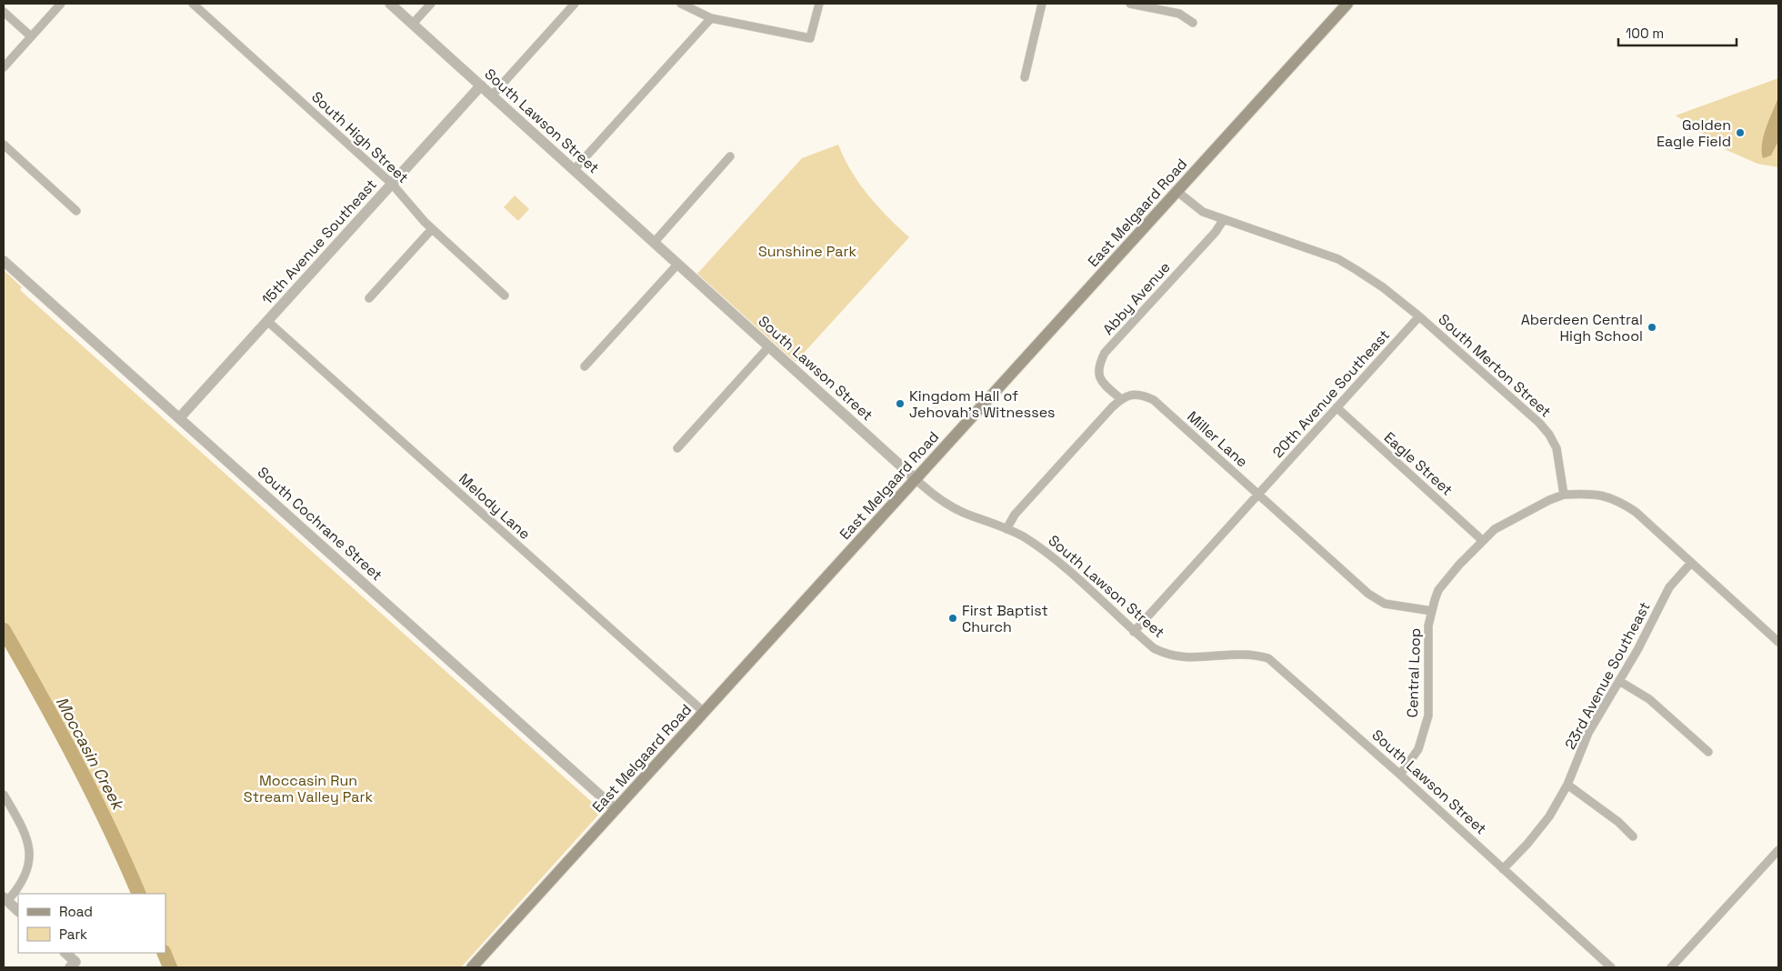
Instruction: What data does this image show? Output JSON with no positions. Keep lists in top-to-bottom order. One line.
{"streets":{"main road":["East Melgaard Road"],"street":["South Lawson Street","South High Street","15th Avenue Southeast","Abby Avenue","South Merton Street","20th Avenue Southeast","Miller Lane","Eagle Street","Melody Lane","South Cochrane Street","Central Loop","23rd Avenue Southeast"]},"crossings":[["South Lawson Street","East Melgaard Road"],["South Lawson Street","15th Avenue Southeast"],["South Lawson Street","20th Avenue Southeast"],["South Lawson Street","Central Loop"],["South Lawson Street","23rd Avenue Southeast"],["South High Street","15th Avenue Southeast"],["East Melgaard Road","South Merton Street"],["East Melgaard Road","Melody Lane"],["East Melgaard Road","South Cochrane Street"],["15th Avenue Southeast","Melody Lane"],["15th Avenue Southeast","South Cochrane Street"],["Abby Avenue","South Merton Street"],["Abby Avenue","Miller Lane"],["South Merton Street","20th Avenue Southeast"],["South Merton Street","Central Loop"],["20th Avenue Southeast","Miller Lane"],["20th Avenue Southeast","Eagle Street"],["Miller Lane","Central Loop"],["Eagle Street","Central Loop"]],"water":["Moccasin Creek"],"parks":["Sunshine Park","Moccasin Run Stream Valley Park"],"places":["Golden Eagle Field","Aberdeen Central High School","Kingdom Hall of Jehovah's Witnesses","First Baptist Church"],"legend":["Road","Park"],"scale_bar":"100 m"}
